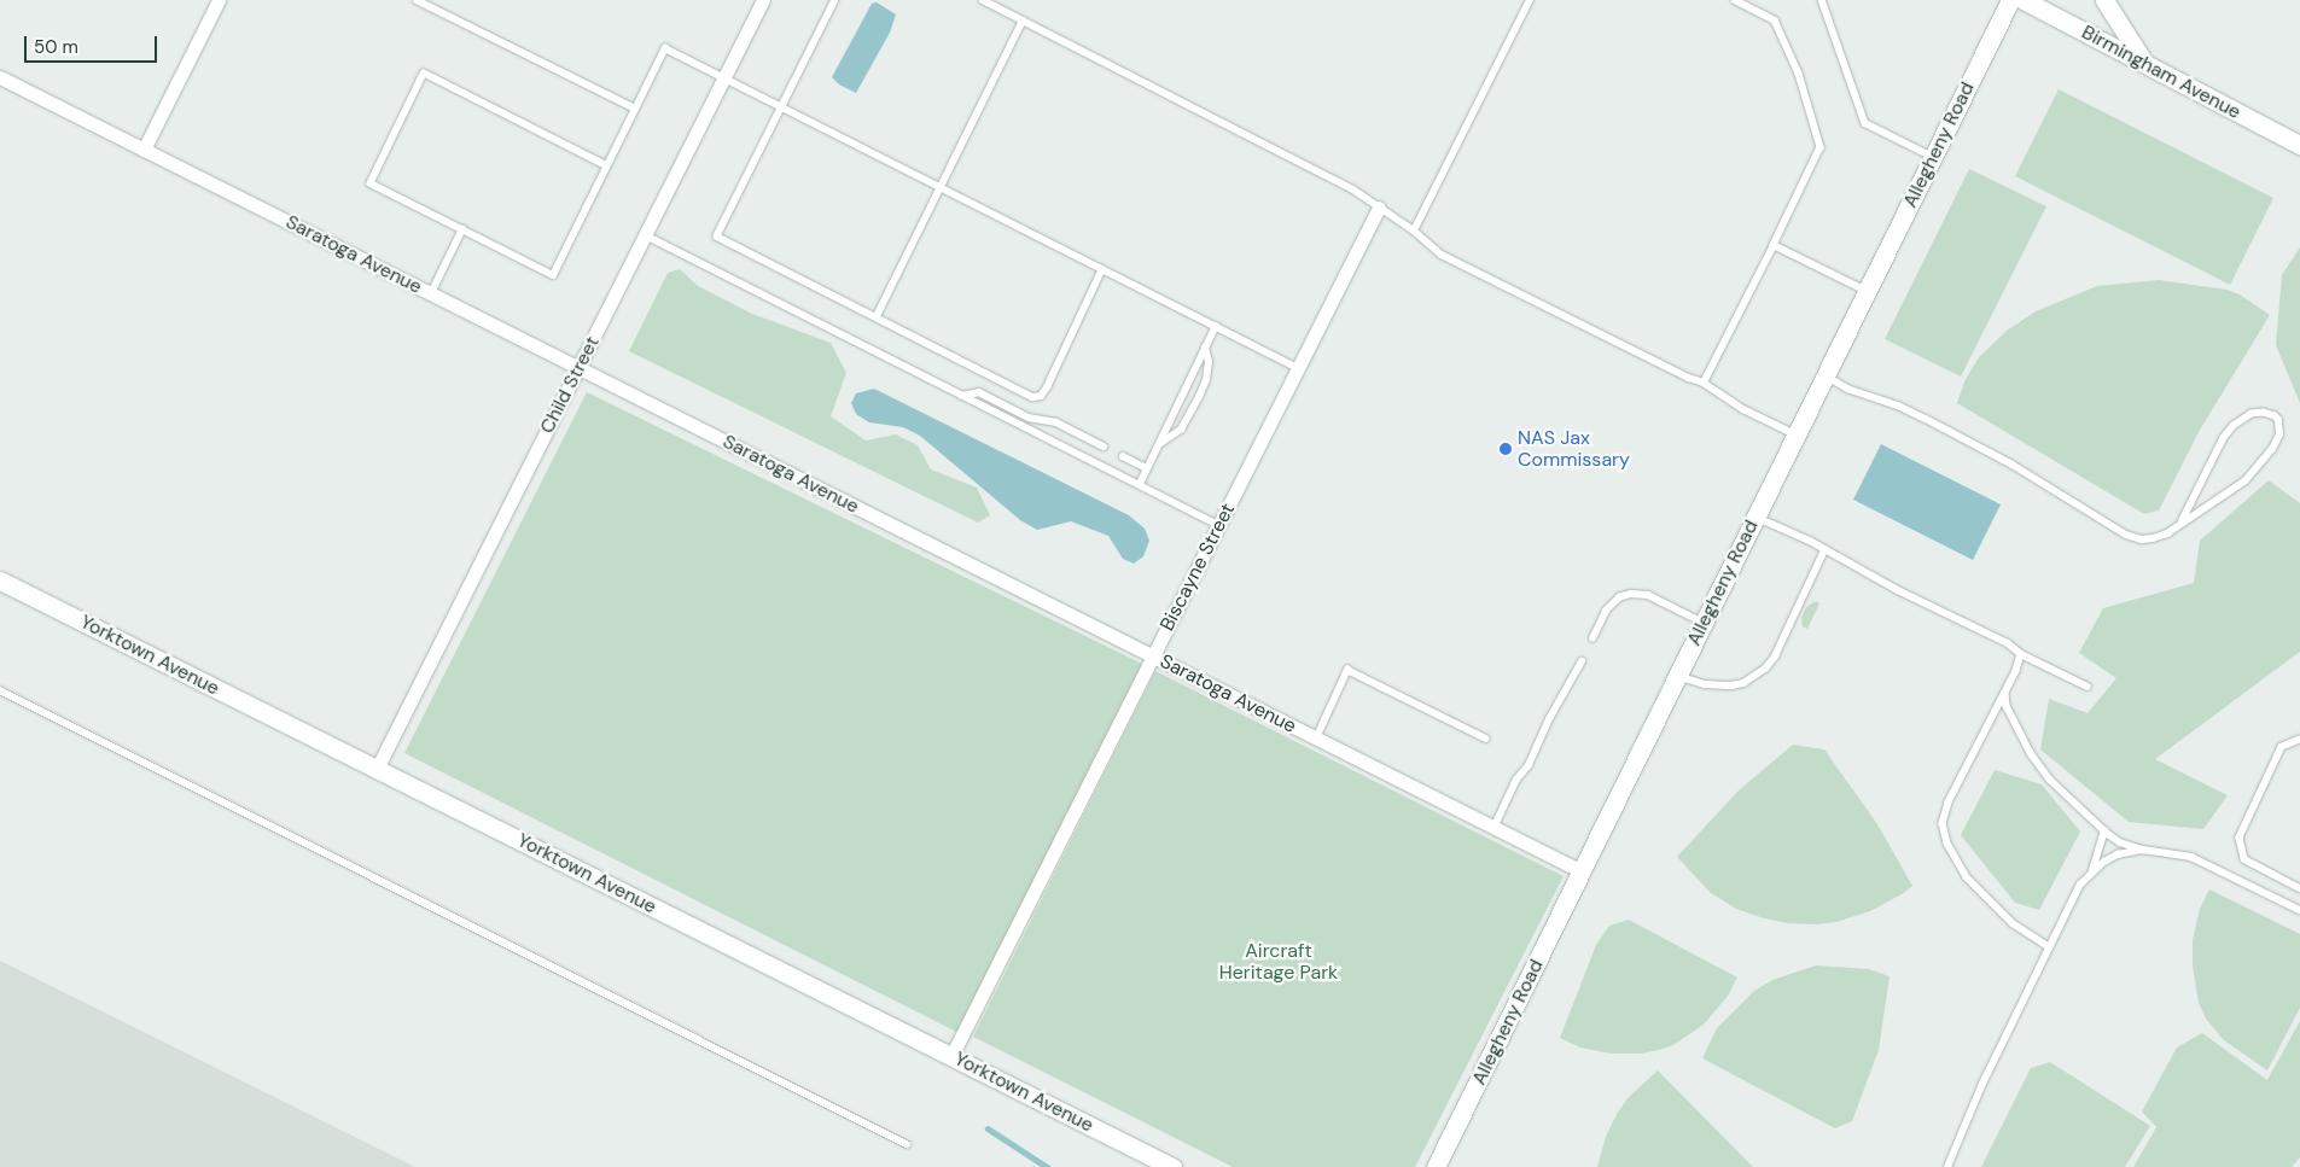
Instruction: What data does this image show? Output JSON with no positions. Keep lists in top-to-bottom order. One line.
{"streets":{"main road":["Birmingham Avenue","Allegheny Road","Yorktown Avenue"],"street":["Saratoga Avenue","Child Street","Biscayne Street"]},"crossings":[["Allegheny Road","Saratoga Avenue"],["Saratoga Avenue","Child Street"],["Saratoga Avenue","Biscayne Street"],["Child Street","Yorktown Avenue"],["Biscayne Street","Yorktown Avenue"]],"parks":["Aircraft Heritage Park"],"places":["NAS Jax Commissary"],"scale_bar":"50 m"}
